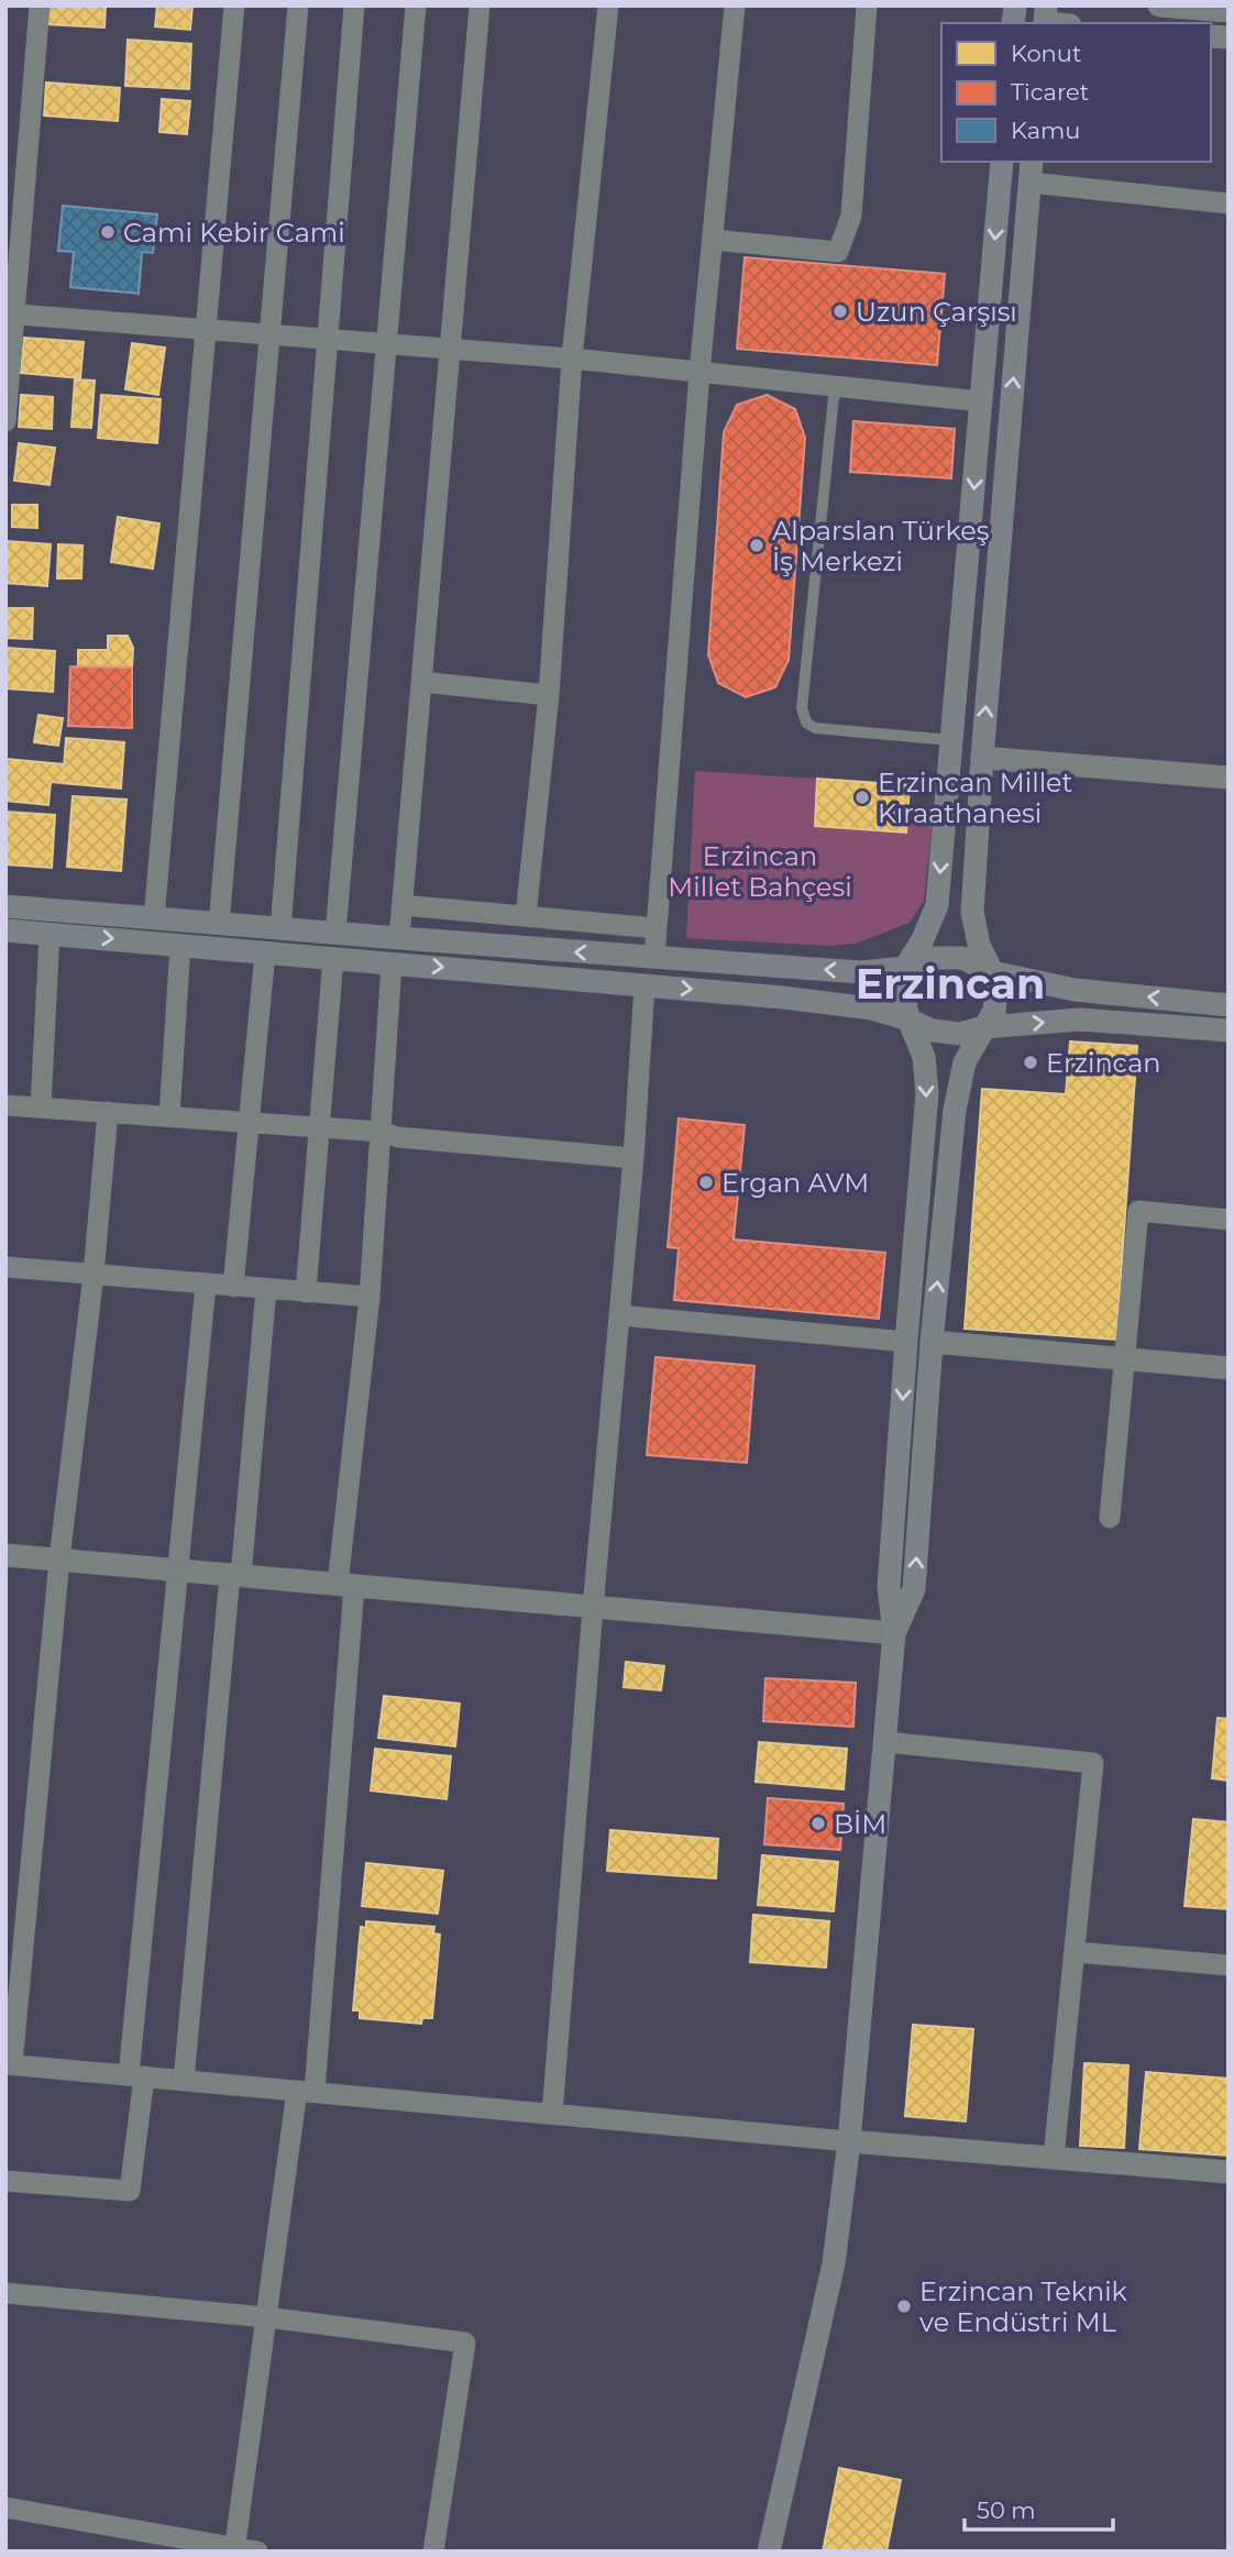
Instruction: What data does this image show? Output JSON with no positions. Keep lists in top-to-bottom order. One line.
{"districts":["Erzincan"],"parks":["Erzincan Millet Bahçesi"],"places":["Cami Kebir Cami","Uzun Çarşısı","Alparslan Türkeş İş Merkezi","Erzincan Millet Kıraathanesi","Erzincan","Ergan AVM","BİM","Erzincan Teknik ve Endüstri ML"],"legend":["Konut","Ticaret","Kamu"],"scale_bar":"50 m"}
